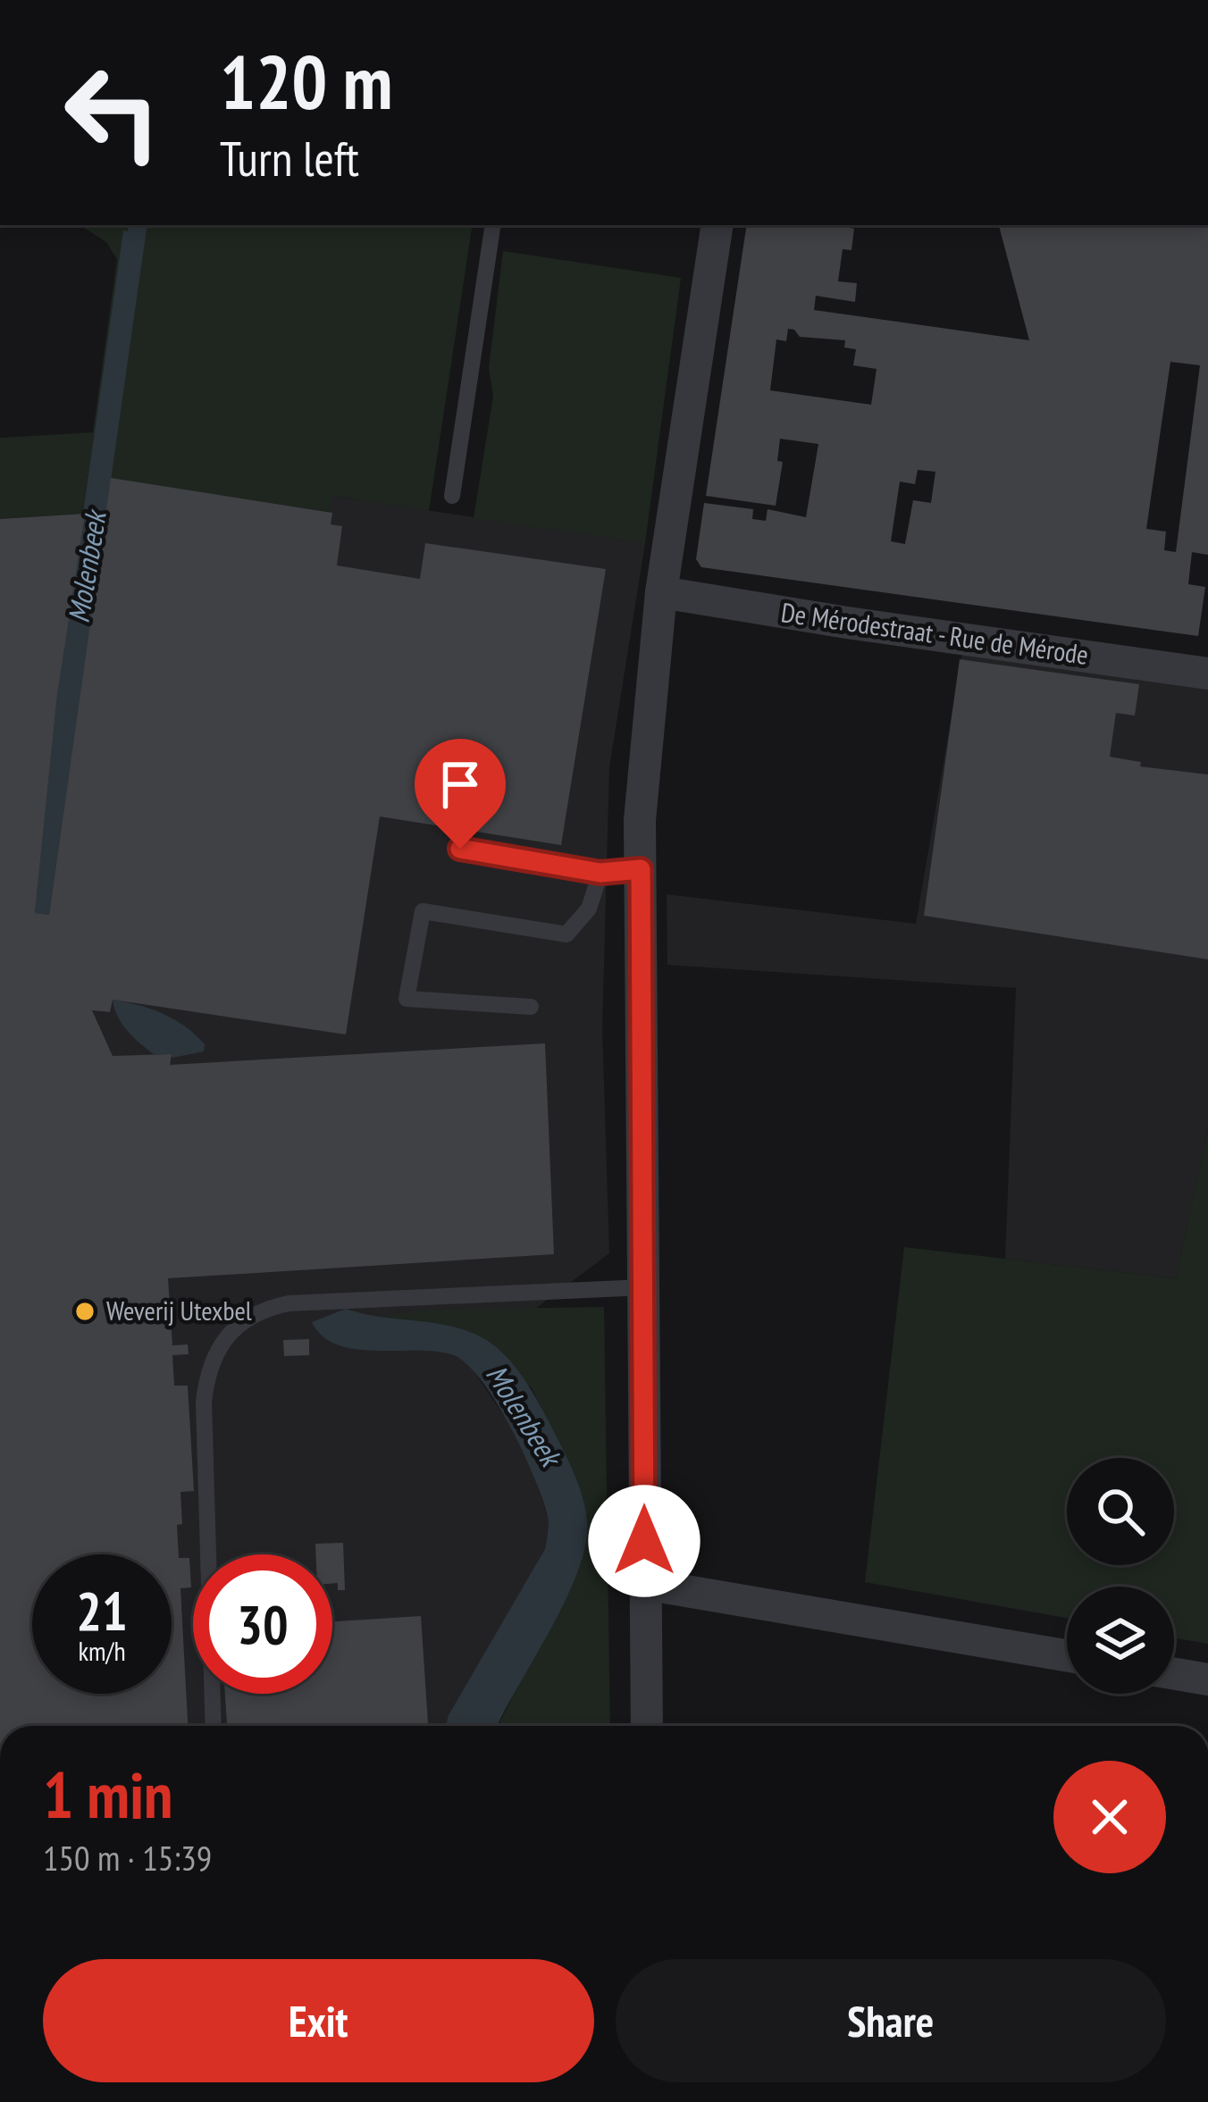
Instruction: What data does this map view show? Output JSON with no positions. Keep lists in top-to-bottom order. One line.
{"streets":{"street":["De Mérodestraat - Rue de Mérode"]},"water":["Molenbeek"],"places":["Weverij Utexbel"],"page":{"turn":["120 m","Turn left"],"speed":"21 km/h","limit":"30","heading":["1 min","150 m · 15:39"],"buttons":["Exit","Share"]}}
